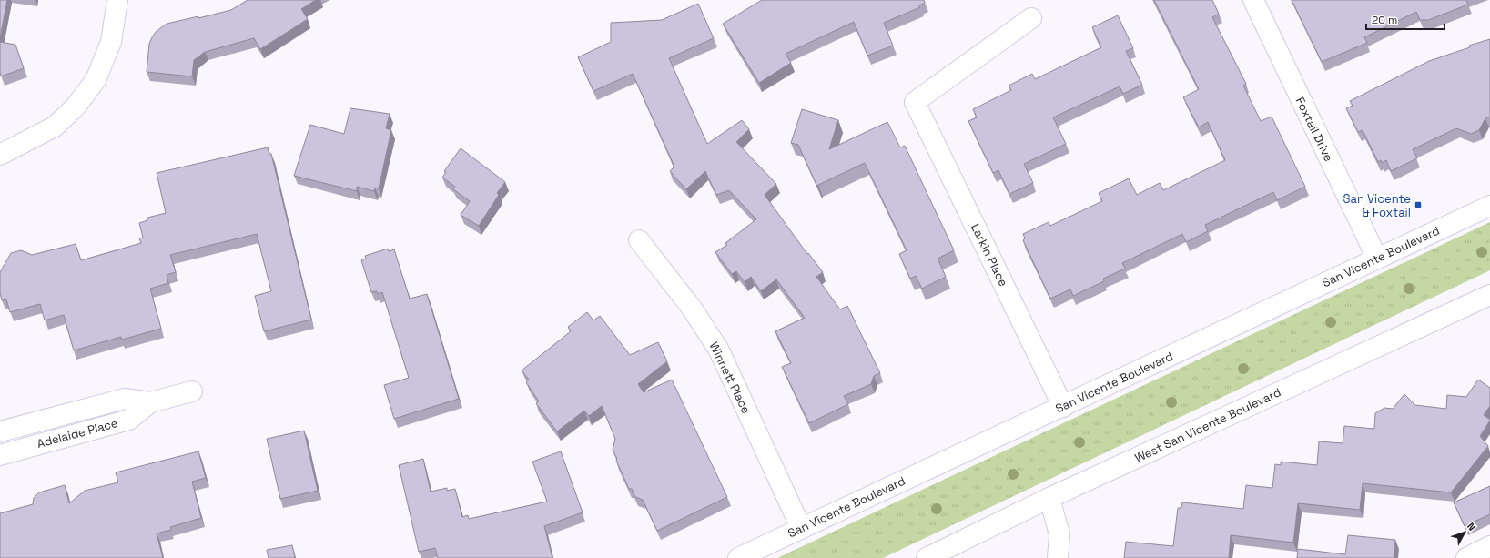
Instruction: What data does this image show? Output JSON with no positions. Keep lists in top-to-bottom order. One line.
{"streets":{"street":["Foxtail Drive","Larkin Place","San Vicente Boulevard","Winnett Place","West San Vicente Boulevard","Adelaide Place"]},"crossings":[["Foxtail Drive","San Vicente Boulevard"],["Larkin Place","San Vicente Boulevard"],["San Vicente Boulevard","Winnett Place"]],"places":{"transit":["San Vicente & Foxtail"]},"scale_bar":"20 m","north":"top right"}
